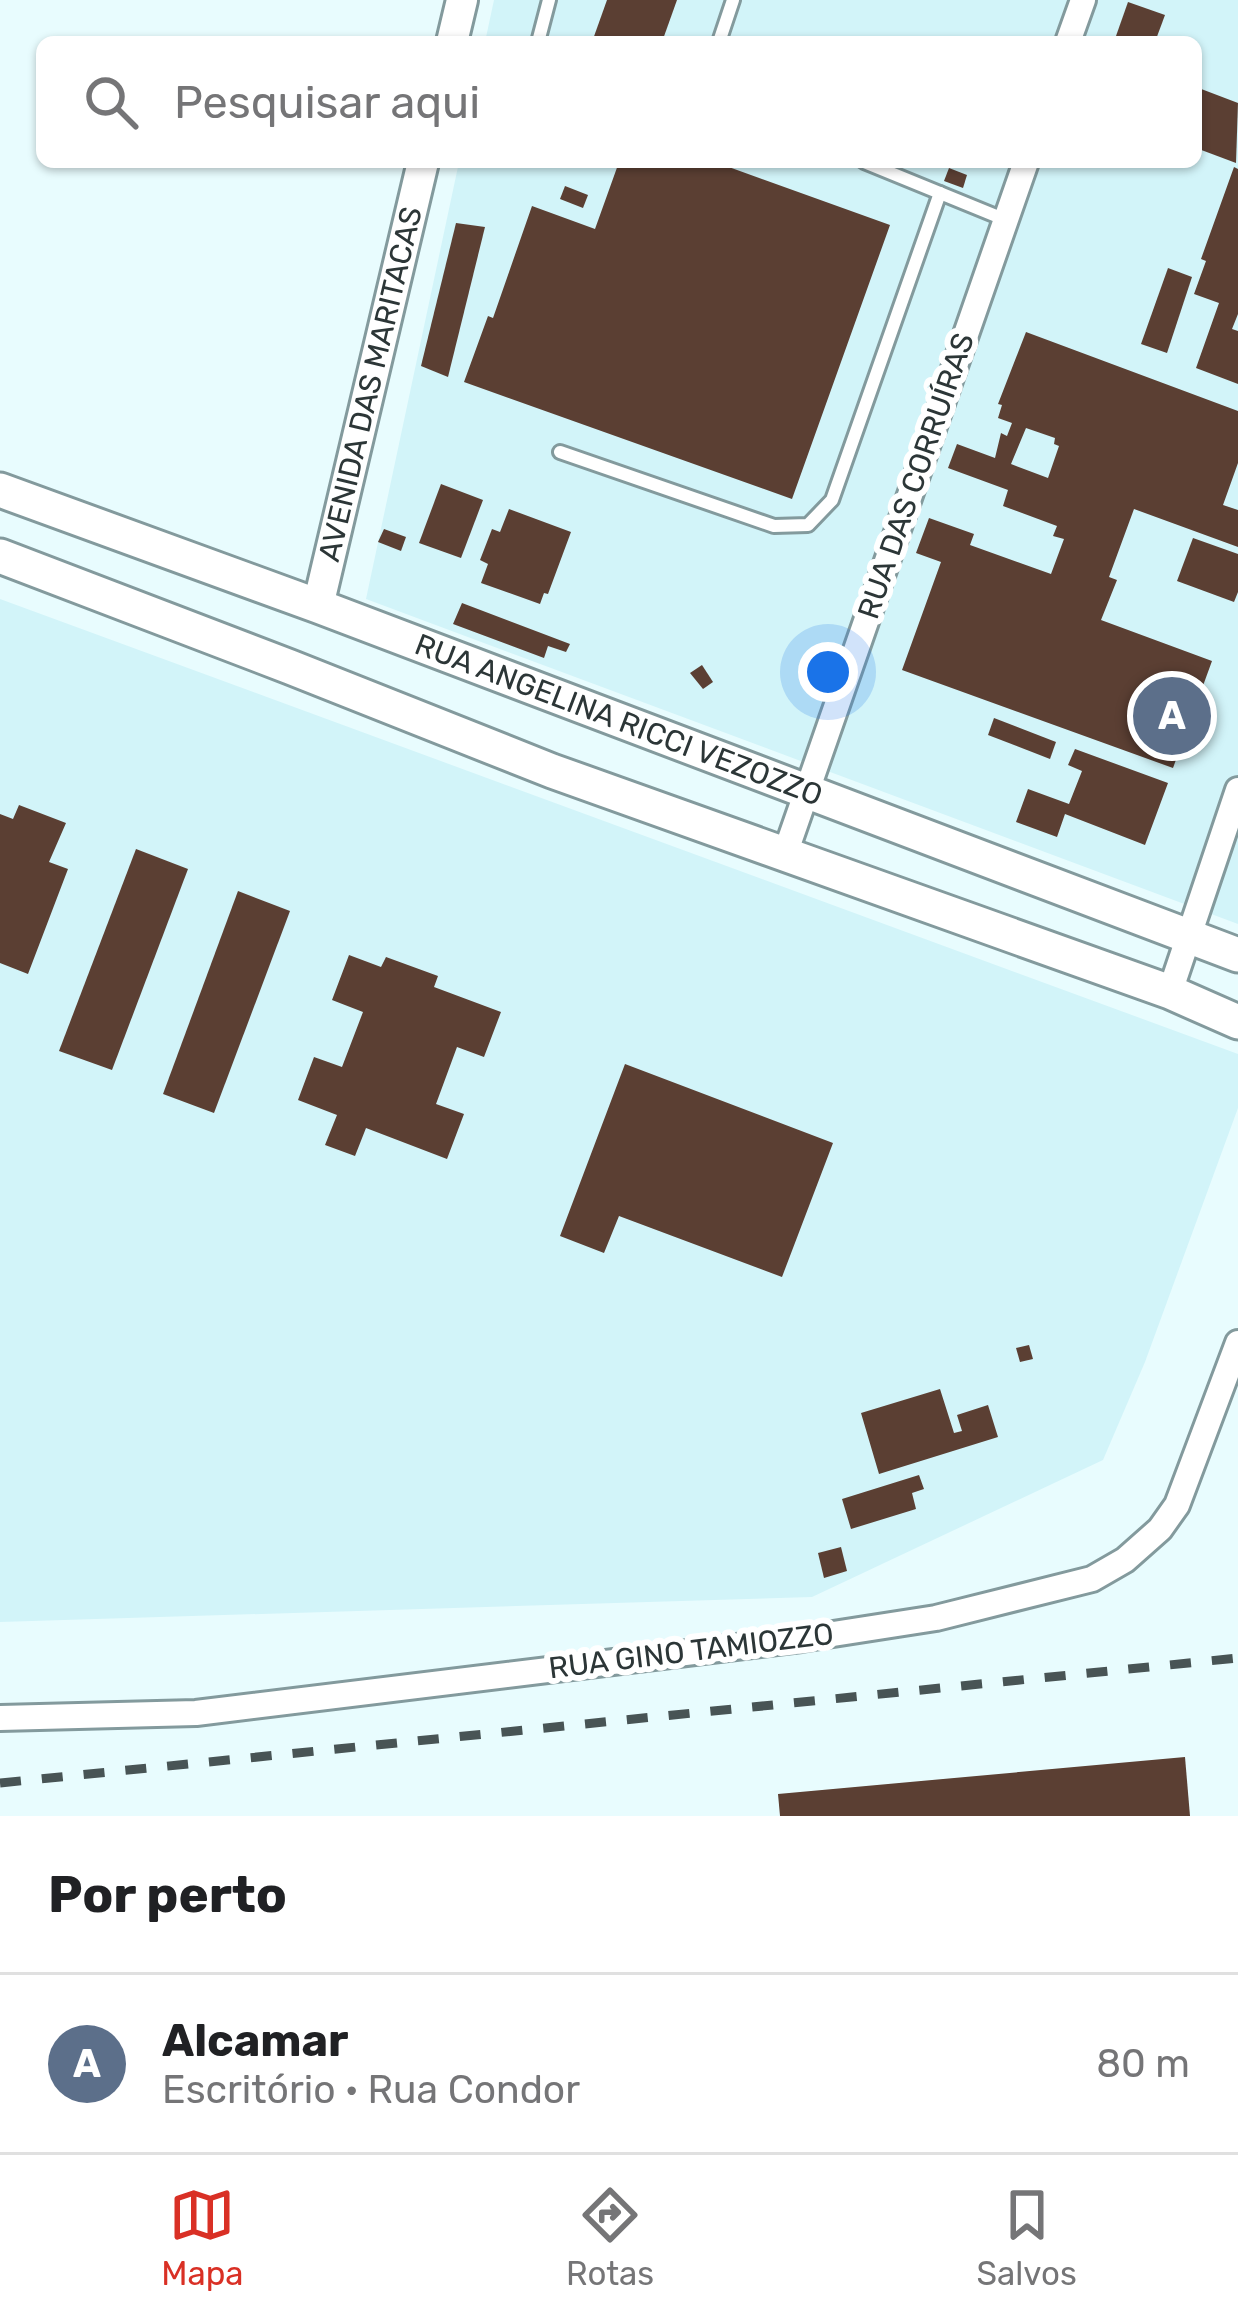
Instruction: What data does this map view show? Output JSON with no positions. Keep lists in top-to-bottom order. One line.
{"streets":{"main road":["RUA ANGELINA RICCI VEZOZZO"],"street":["AVENIDA DAS MARITACAS","RUA DAS CORRUÍRAS","RUA GINO TAMIOZZO"]},"crossings":[["AVENIDA DAS MARITACAS","RUA ANGELINA RICCI VEZOZZO"],["RUA DAS CORRUÍRAS","RUA ANGELINA RICCI VEZOZZO"]],"page":{"search":"Pesquisar aqui","pins":"A","heading":"Por perto","list":[{"mark":"A","name":"Alcamar","note":"Escritório · Rua Condor","value":"80 m"}],"nav":["Mapa","Rotas","Salvos"]}}
